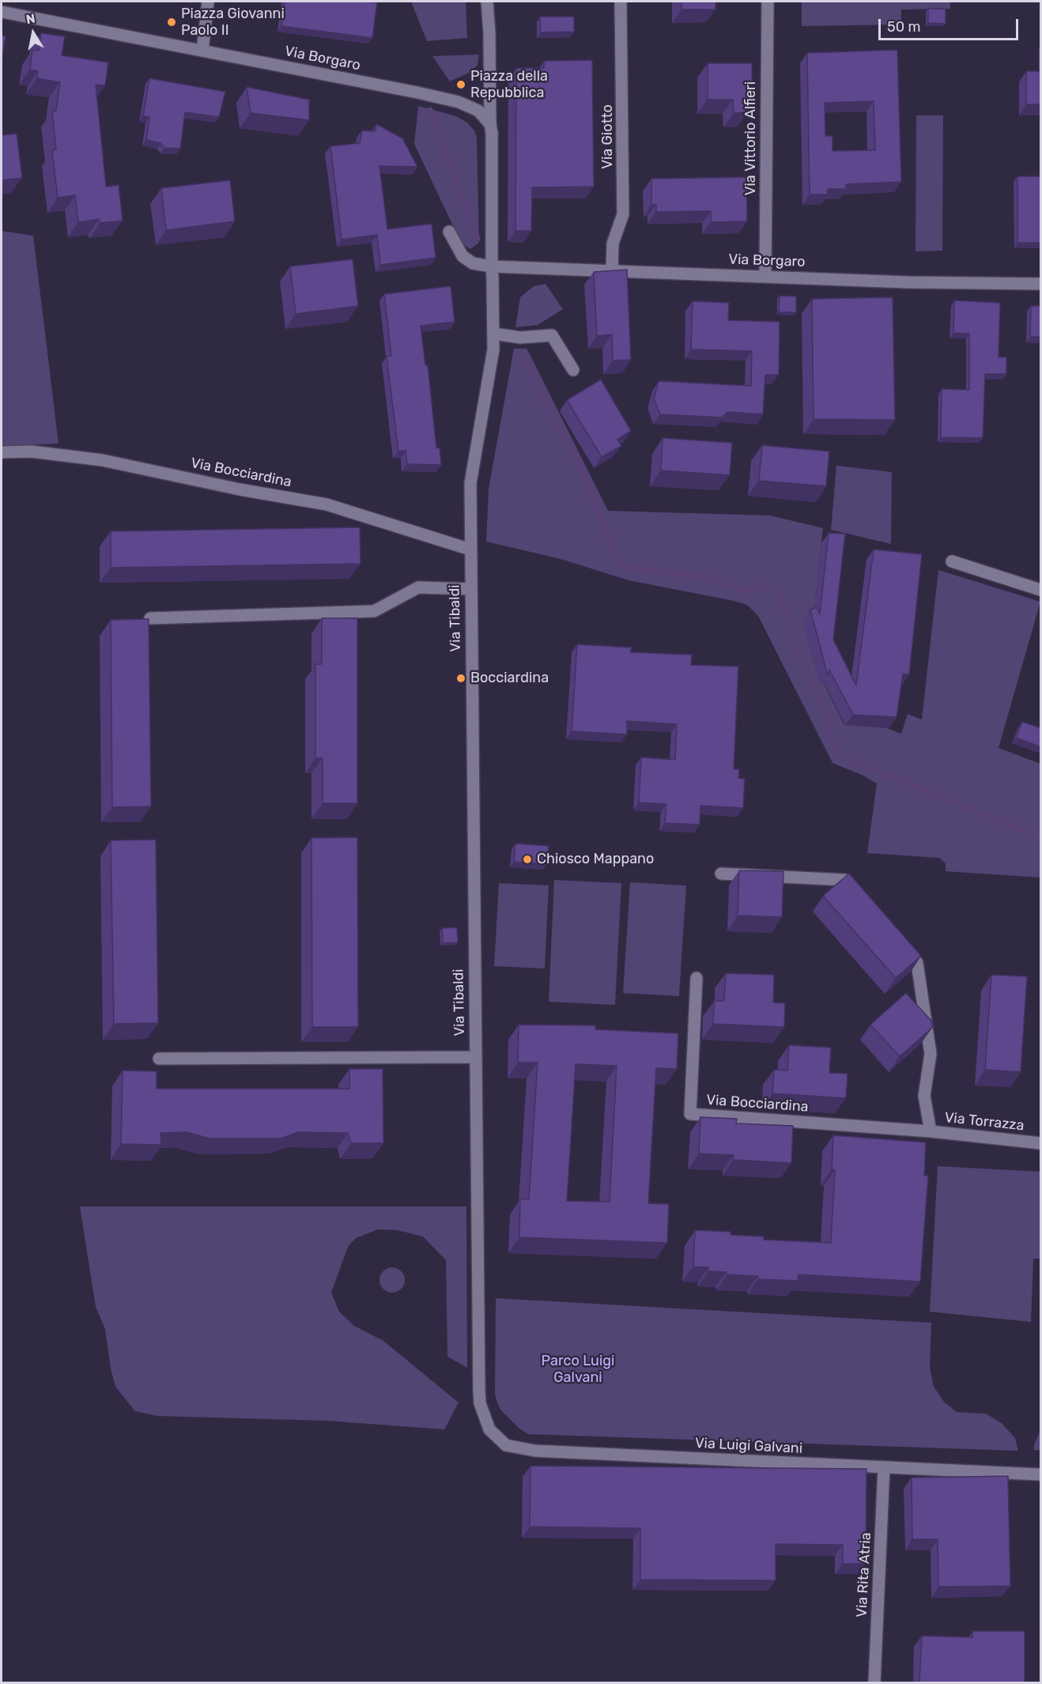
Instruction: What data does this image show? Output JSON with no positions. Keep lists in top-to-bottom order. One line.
{"streets":{"street":["Via Borgaro","Via Giotto","Via Vittorio Alfieri","Via Bocciardina","Via Tibaldi","Via Torrazza","Via Luigi Galvani","Via Rita Atria"]},"crossings":[["Via Borgaro","Via Giotto"],["Via Borgaro","Via Vittorio Alfieri"],["Via Borgaro","Via Tibaldi"],["Via Bocciardina","Via Tibaldi"],["Via Bocciardina","Via Torrazza"],["Via Tibaldi","Via Luigi Galvani"],["Via Luigi Galvani","Via Rita Atria"]],"parks":["Parco Luigi Galvani"],"places":["Piazza Giovanni Paolo II","Piazza della Repubblica","Bocciardina","Chiosco Mappano"],"scale_bar":"50 m","north":"top"}
